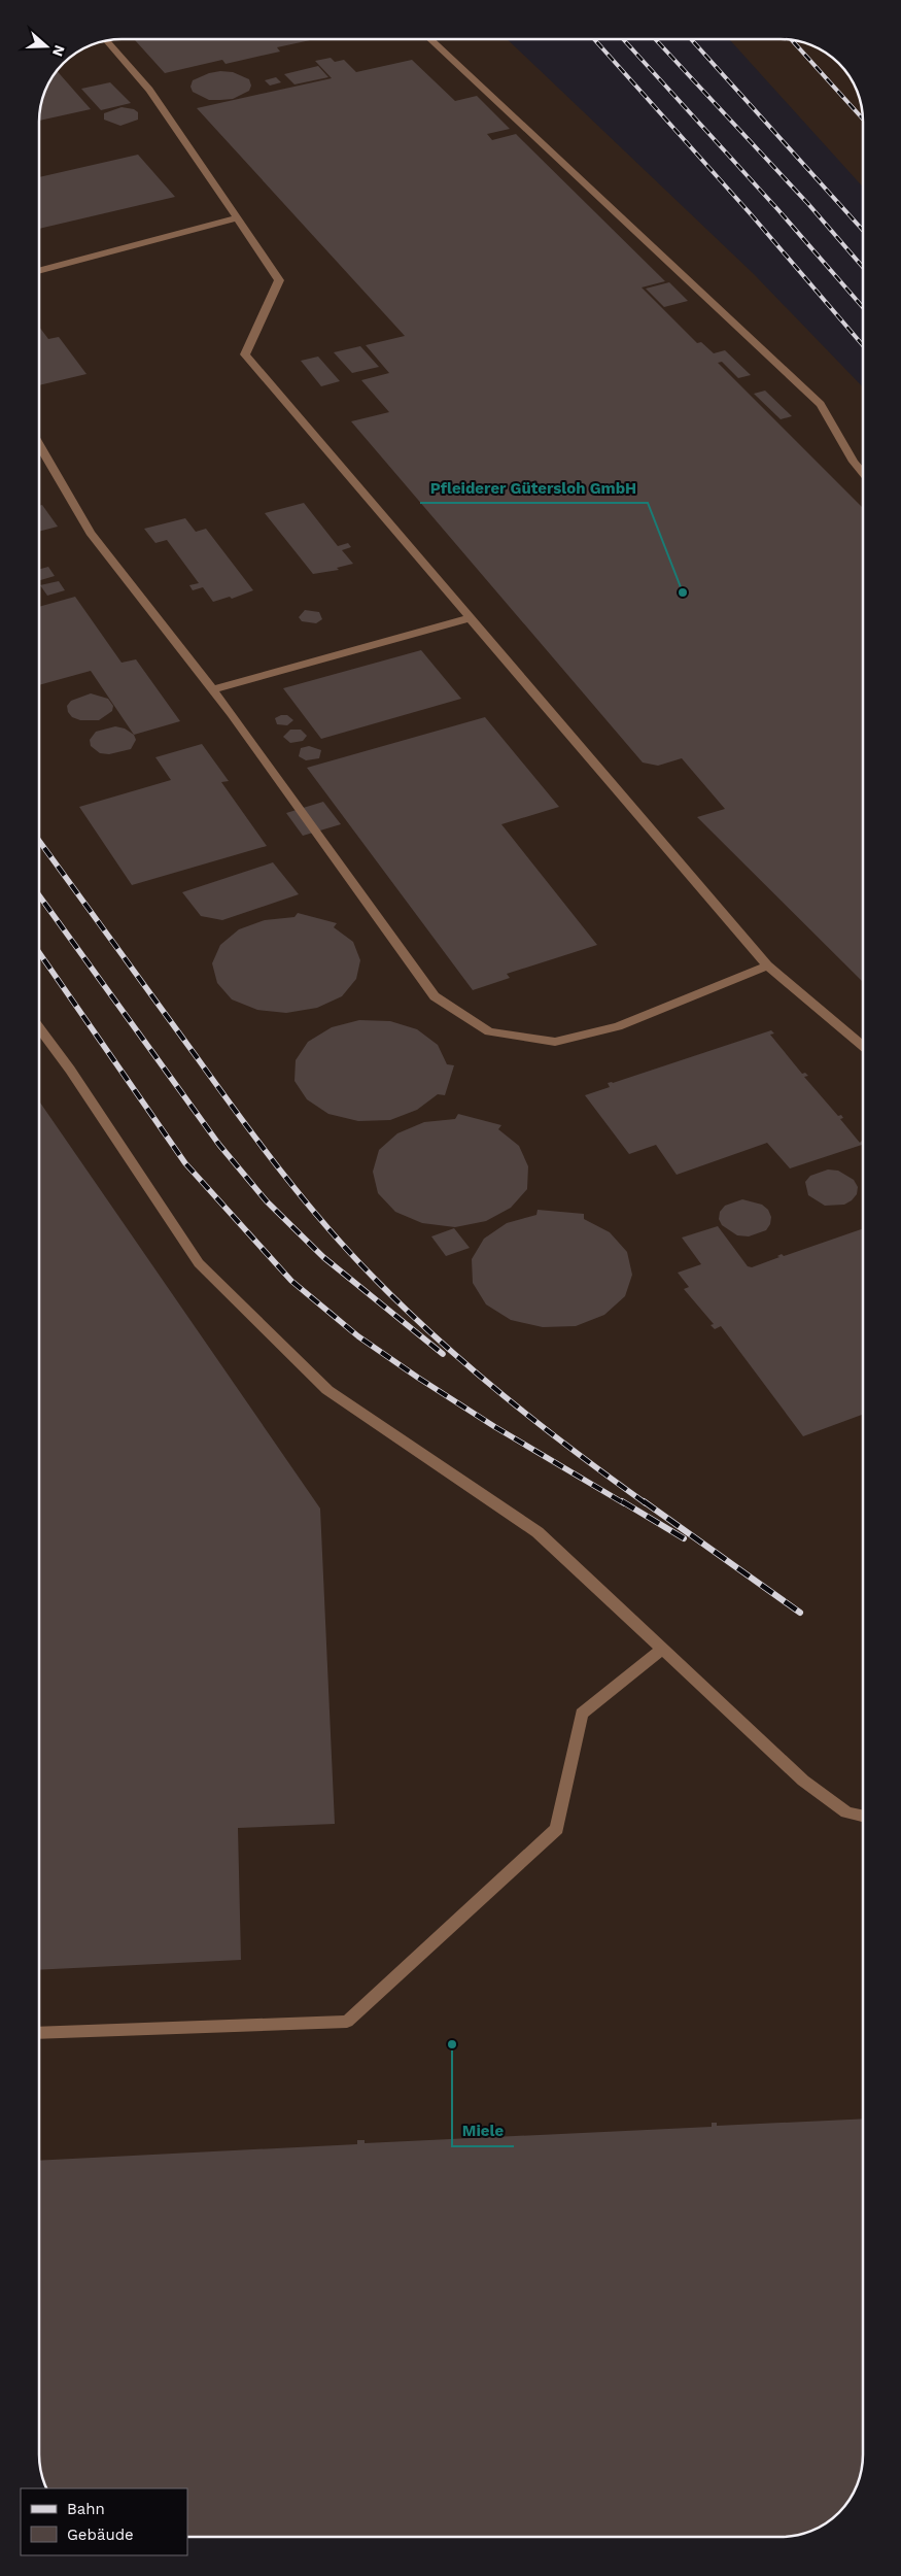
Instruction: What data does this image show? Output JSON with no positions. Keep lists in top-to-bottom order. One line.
{"places":["Pfleiderer Gütersloh GmbH","Miele"],"legend":["Bahn","Gebäude"],"north":"right"}
